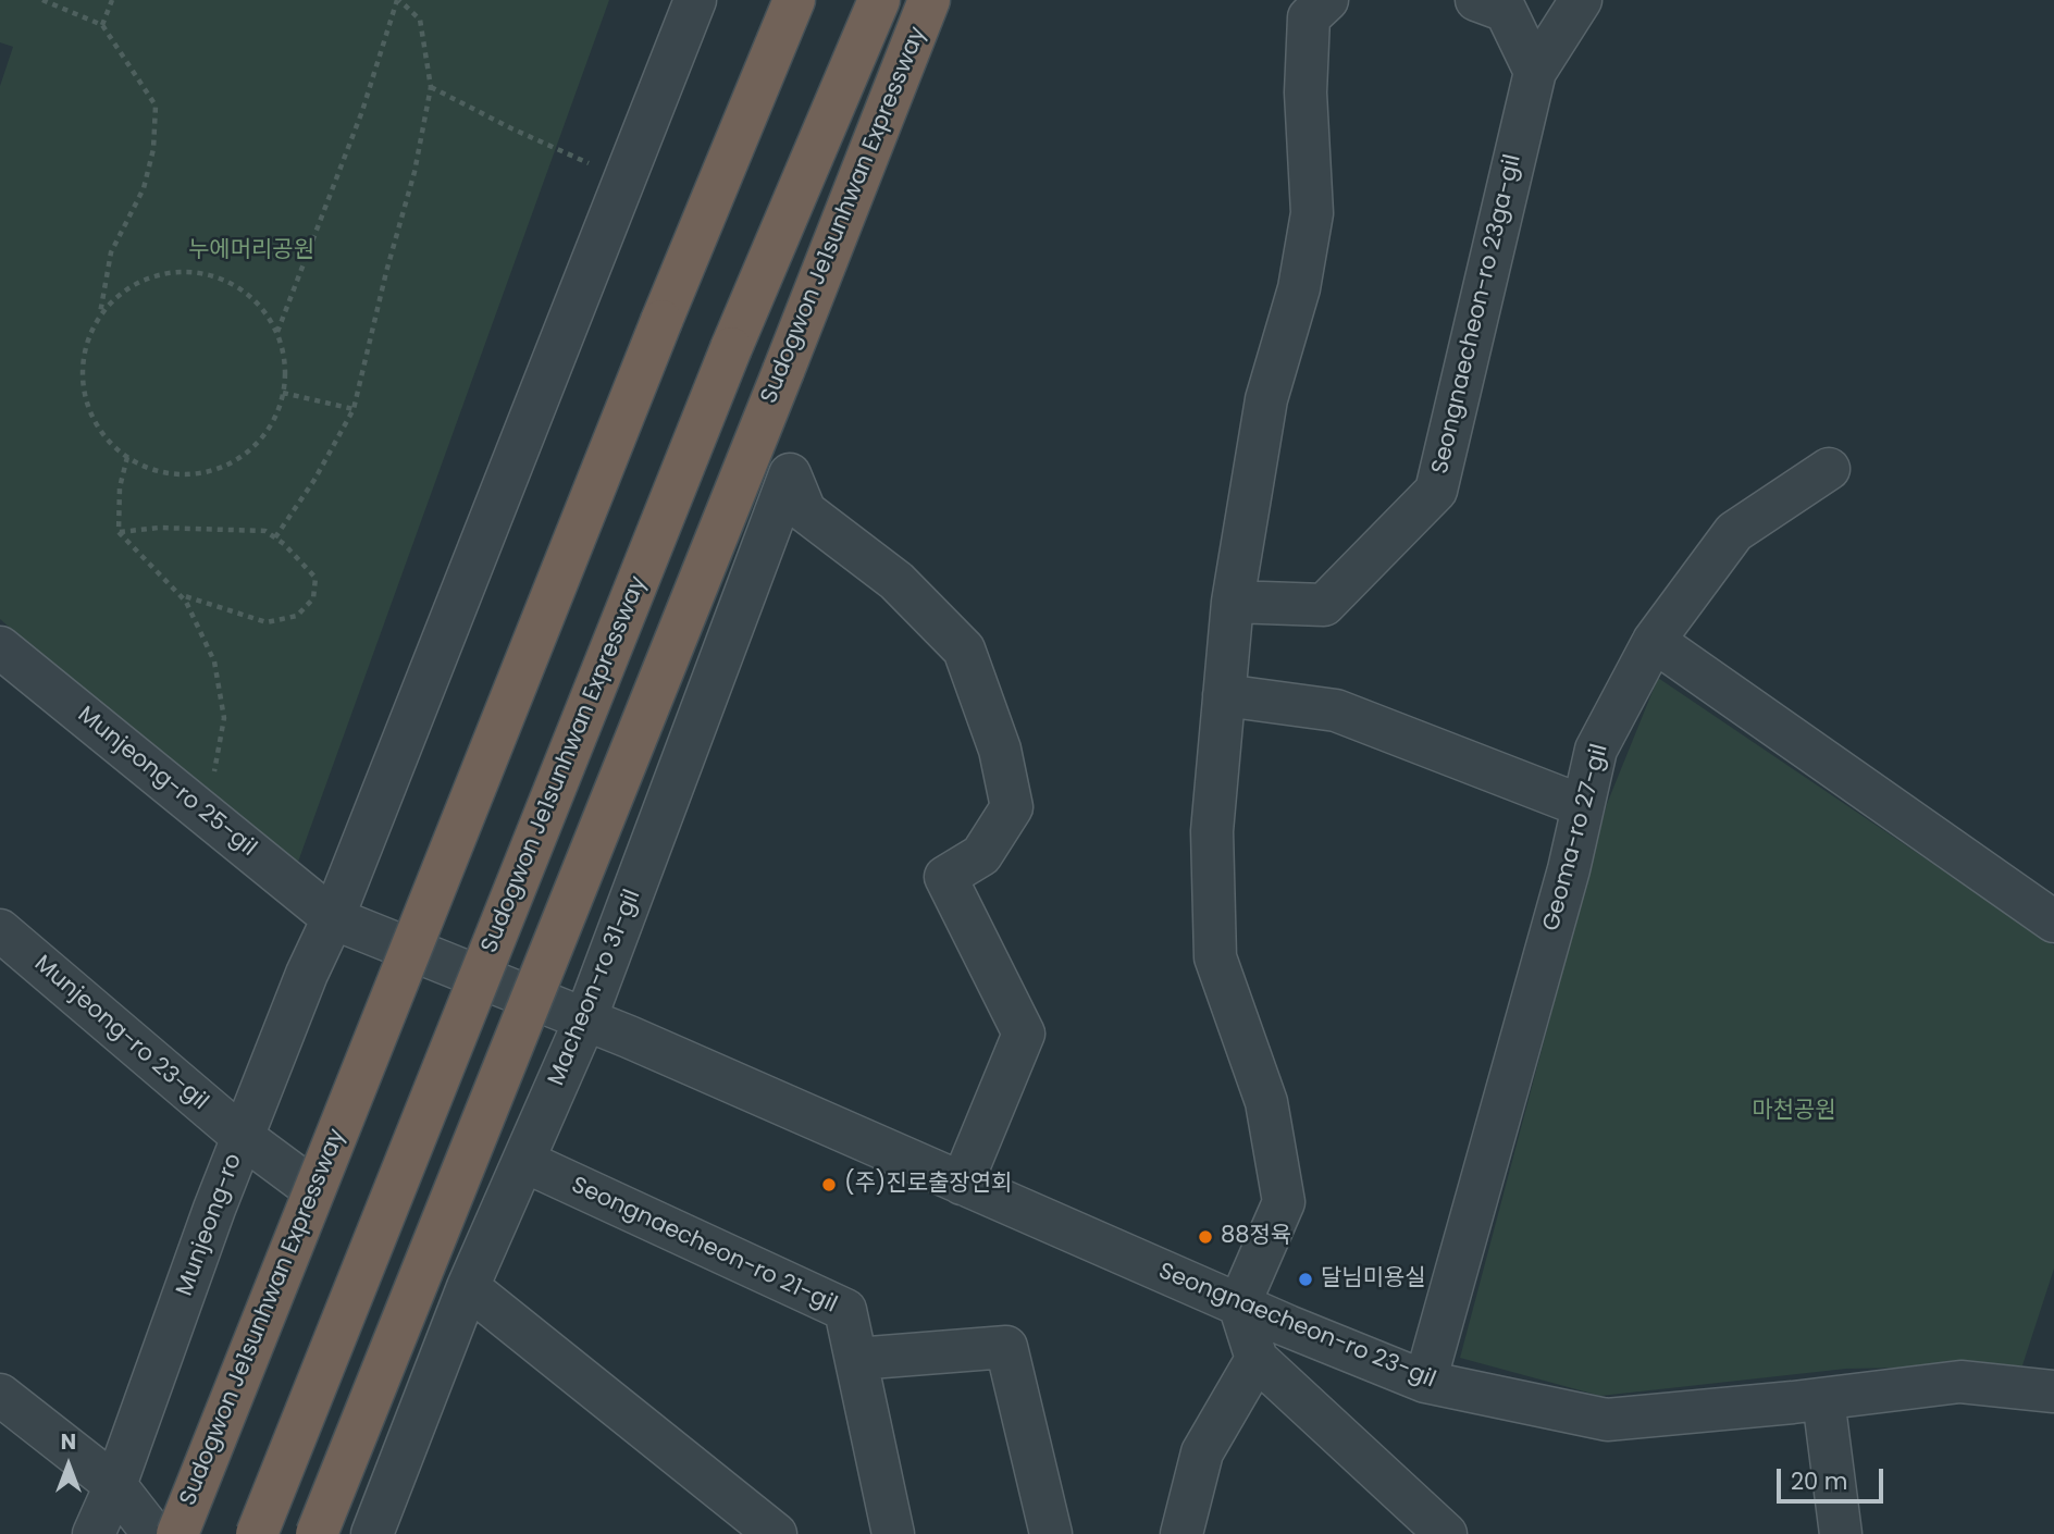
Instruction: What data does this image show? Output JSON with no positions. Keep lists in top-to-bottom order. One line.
{"streets":{"highway":["Sudogwon Je1sunhwan Expressway"],"street":["Seongnaecheon-ro 23ga-gil","Munjeong-ro 25-gil","Geoma-ro 27-gil","Macheon-ro 31-gil","Munjeong-ro 23-gil","Munjeong-ro","Seongnaecheon-ro 21-gil","Seongnaecheon-ro 23-gil"]},"crossings":[["Munjeong-ro 25-gil","Macheon-ro 31-gil"],["Munjeong-ro 25-gil","Munjeong-ro"],["Munjeong-ro 25-gil","Seongnaecheon-ro 23-gil"],["Geoma-ro 27-gil","Seongnaecheon-ro 23-gil"],["Macheon-ro 31-gil","Seongnaecheon-ro 21-gil"],["Macheon-ro 31-gil","Seongnaecheon-ro 23-gil"],["Munjeong-ro 23-gil","Munjeong-ro"]],"parks":["누에머리공원","마천공원"],"places":["(주)진로출장연회","88정육","달님미용실"],"scale_bar":"20 m","north":"top"}
